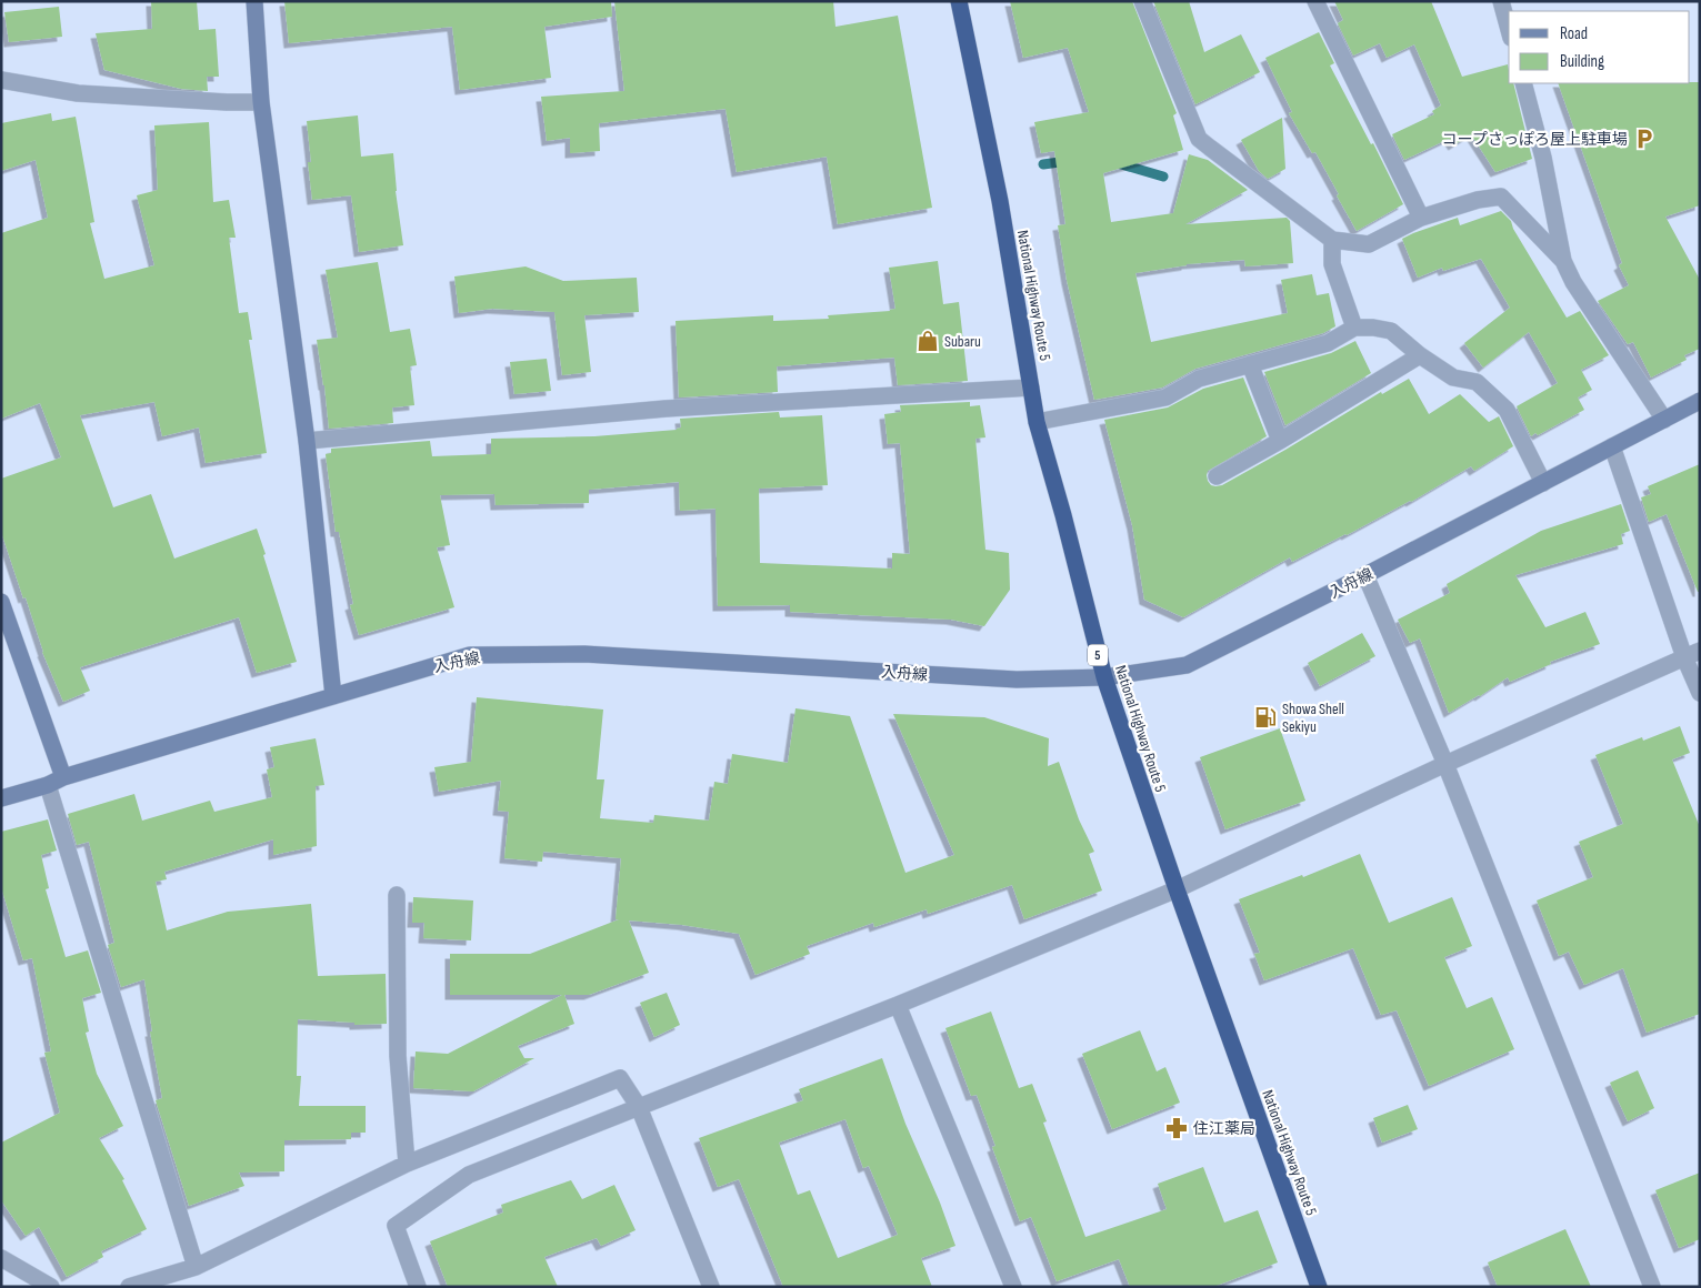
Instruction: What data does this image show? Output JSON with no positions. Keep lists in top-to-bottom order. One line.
{"streets":{"highway":["National Highway Route 5","5"],"street":["入舟線"]},"crossings":[["National Highway Route 5","入舟線"]],"places":{"parking":["コープさっぽろ屋上駐車場"],"shop":["Subaru"],"fuel station":["Showa Shell Sekiyu"],"pharmacy":["住江薬局"]},"legend":["Road","Building"]}
